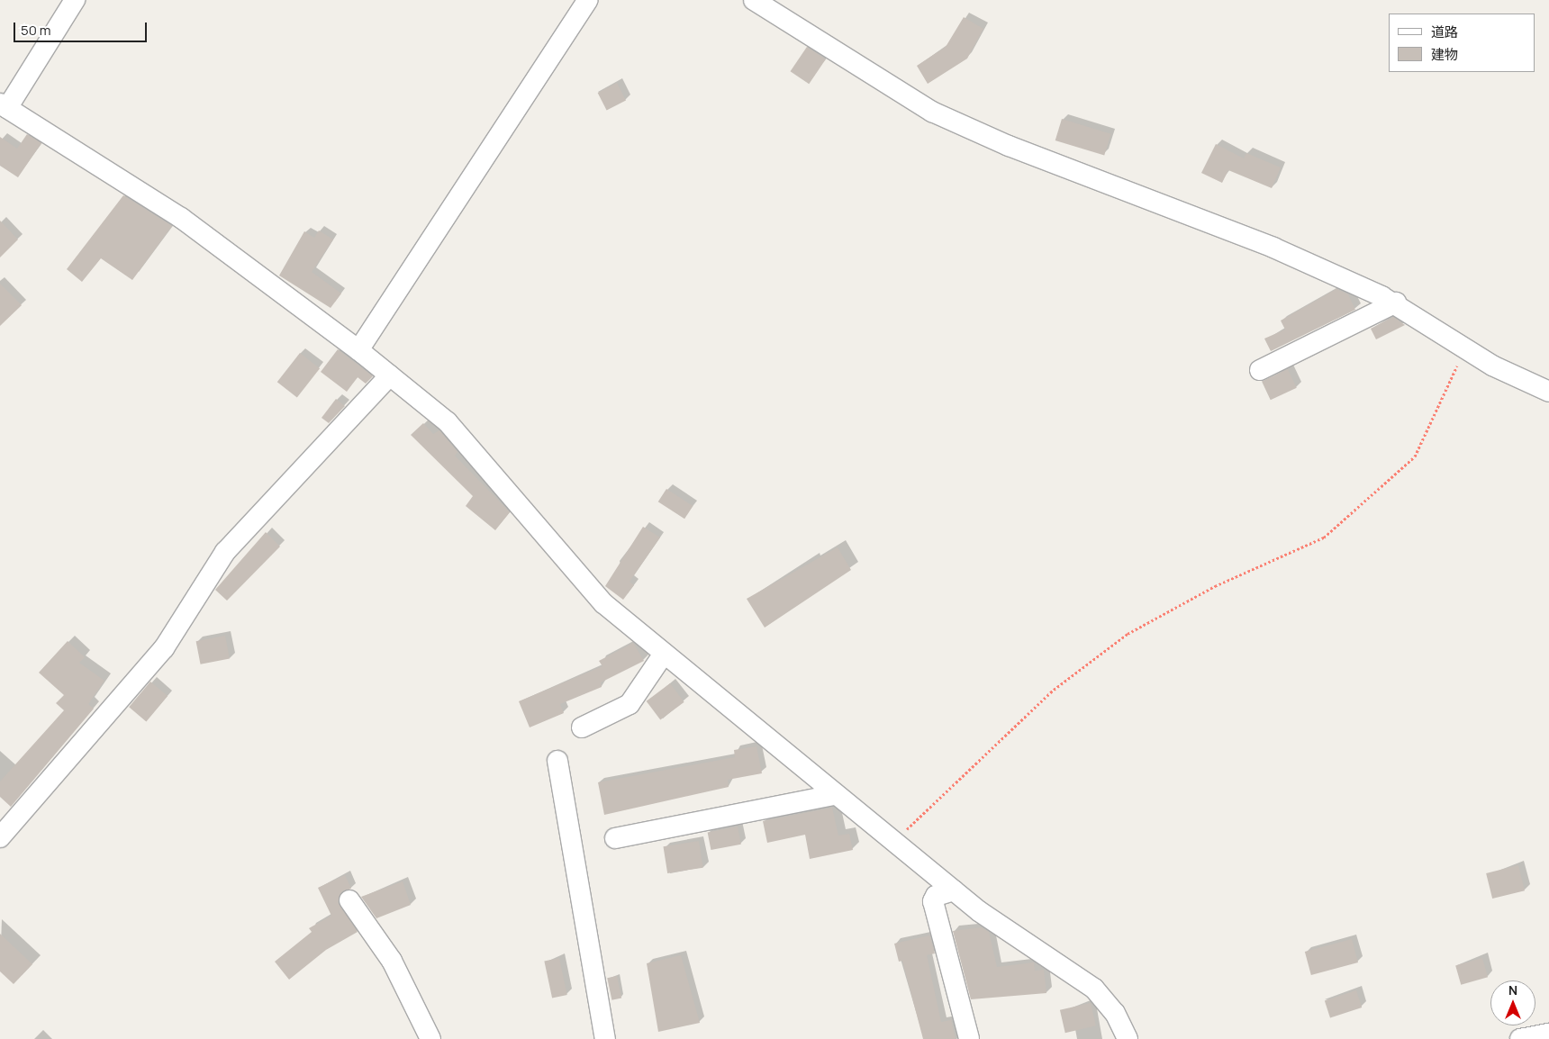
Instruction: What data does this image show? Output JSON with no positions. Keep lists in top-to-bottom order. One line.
{"legend":["道路","建物"],"scale_bar":"50 m","north":"top"}
